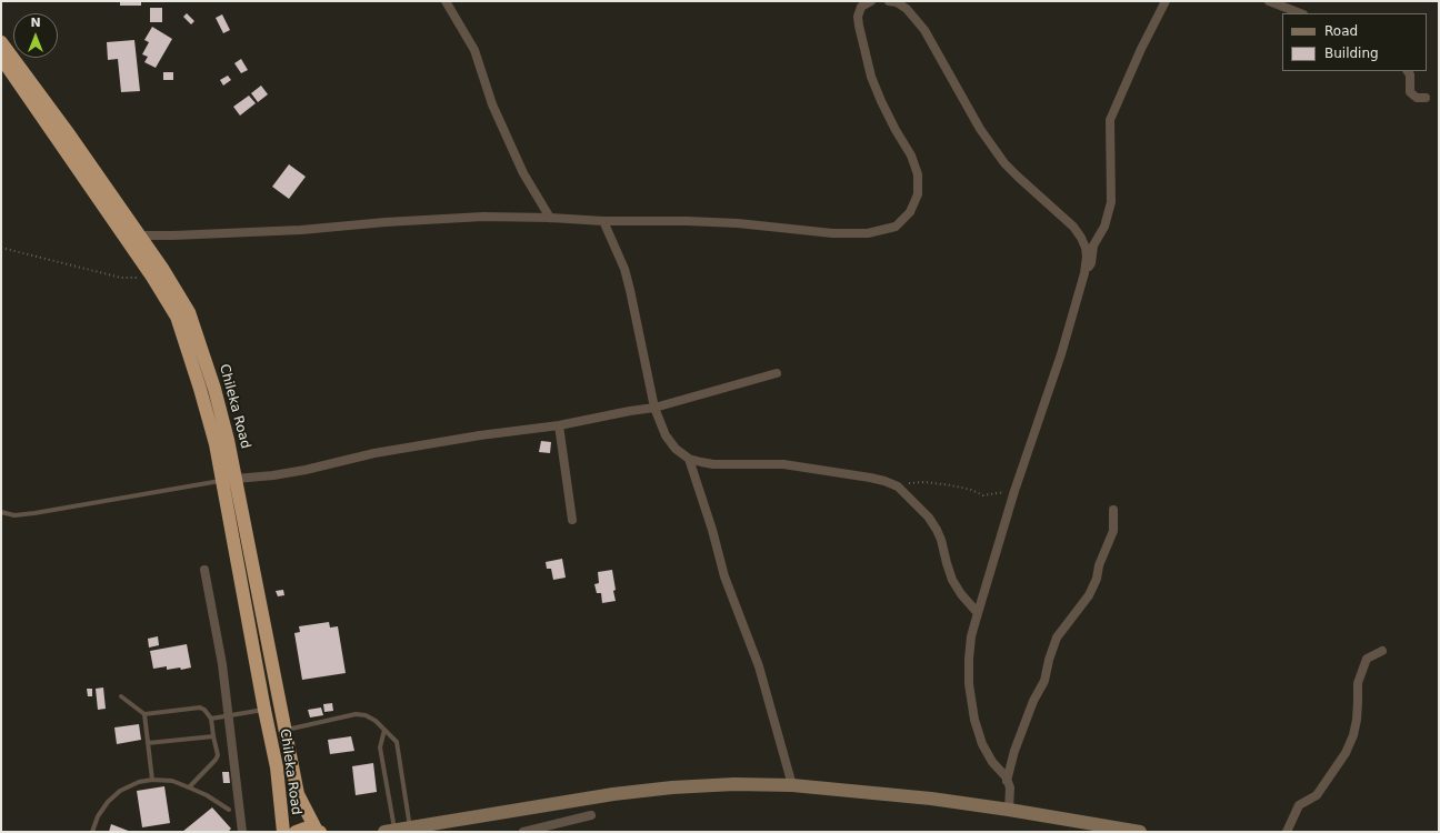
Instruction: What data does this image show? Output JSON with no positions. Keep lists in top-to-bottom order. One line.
{"streets":{"highway":["Chileka Road"]},"legend":["Road","Building"],"north":"top"}
